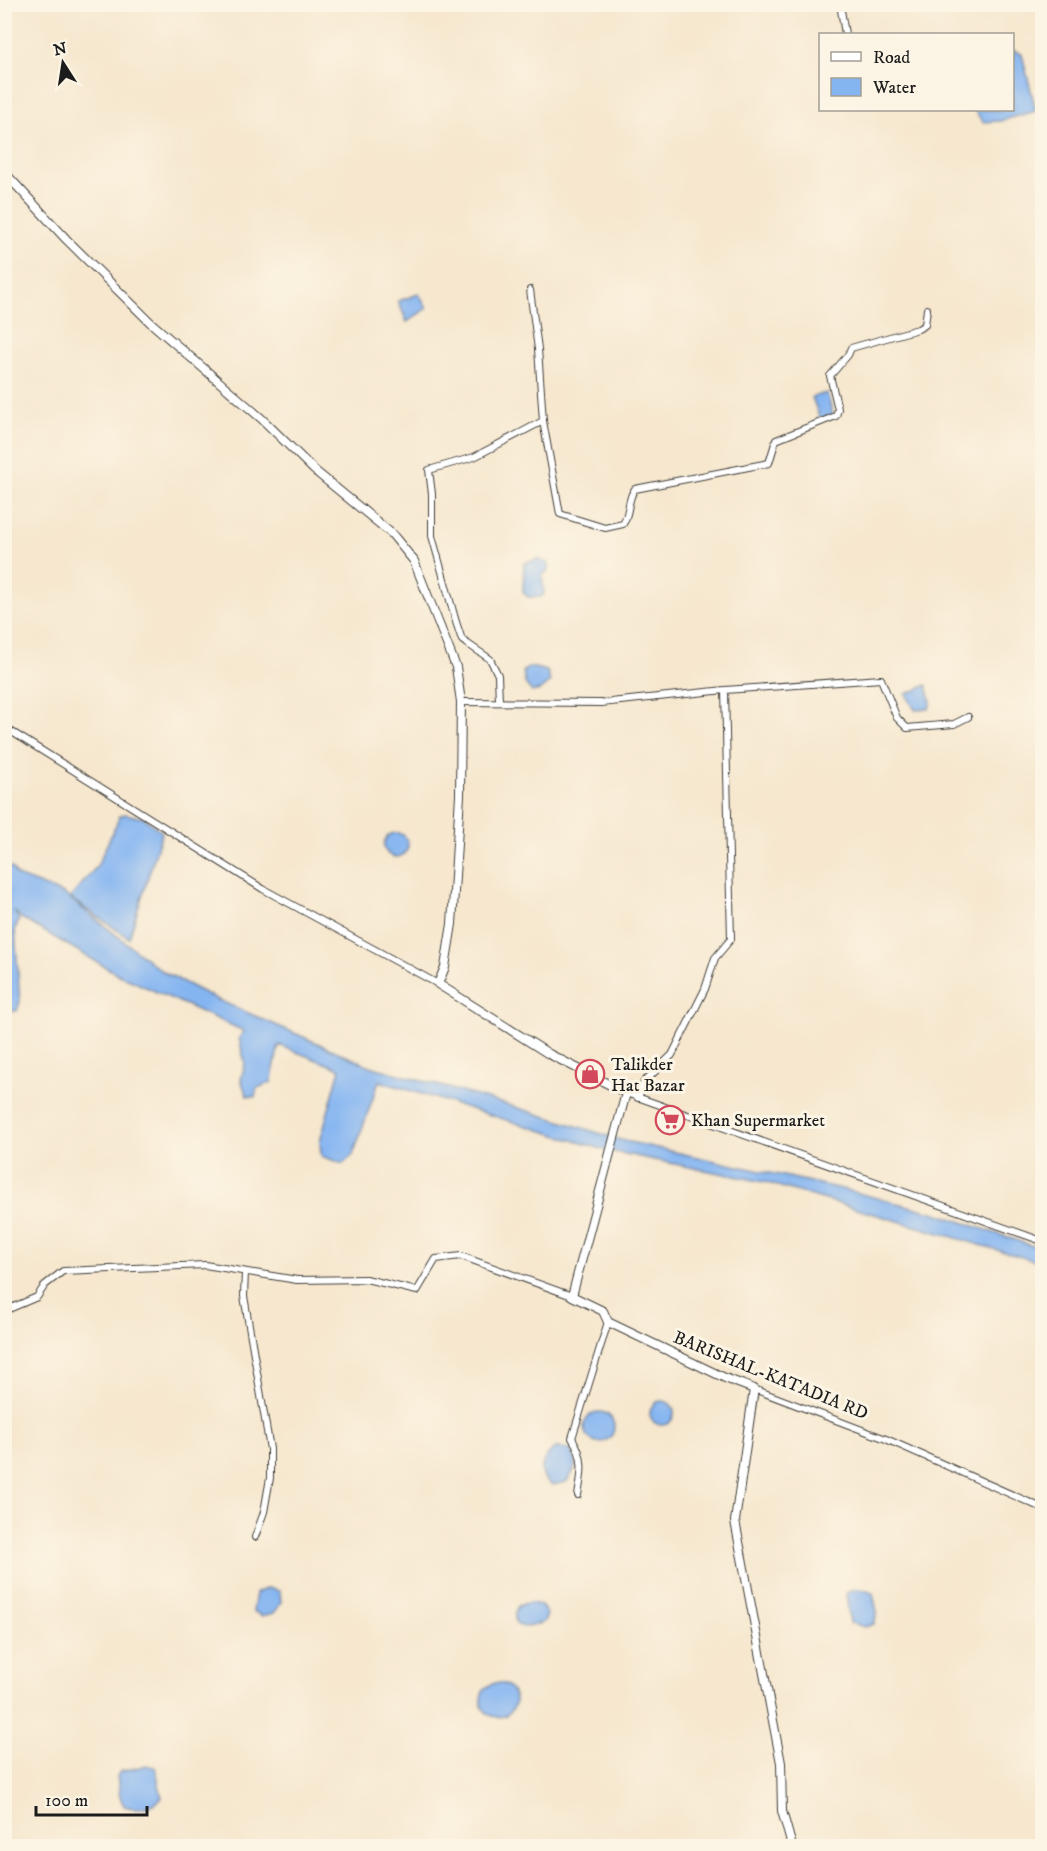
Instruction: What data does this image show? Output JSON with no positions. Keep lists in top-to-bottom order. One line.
{"streets":{"main road":["BARISHAL-KATADIA RD"]},"places":{"shop":["Talikder Hat Bazar"],"supermarket":["Khan Supermarket"]},"legend":["Road","Water"],"scale_bar":"100 m","north":"top"}
